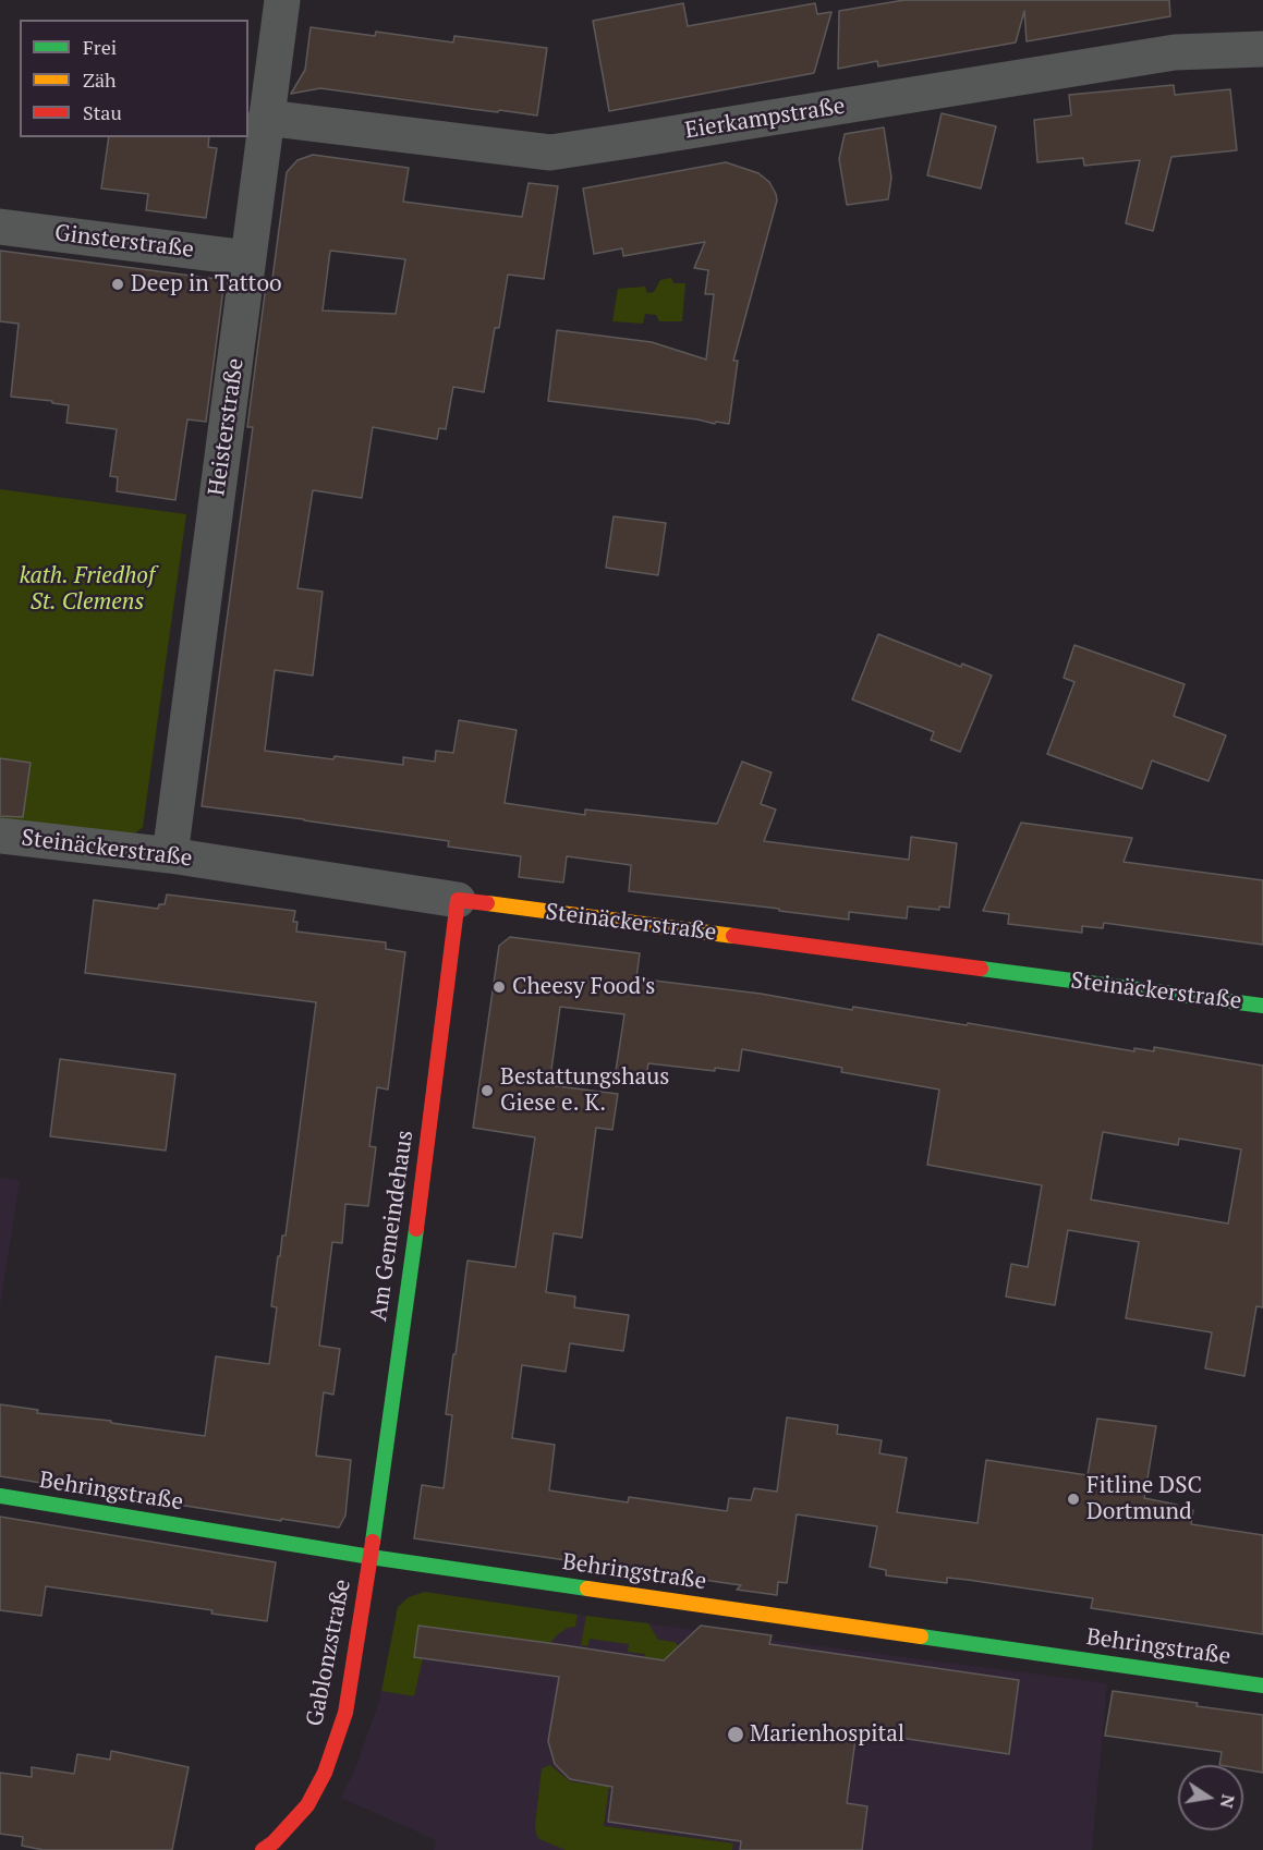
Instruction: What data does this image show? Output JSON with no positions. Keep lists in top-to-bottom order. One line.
{"streets":{"street":["Eierkampstraße","Ginsterstraße","Heisterstraße","Steinäckerstraße","Am Gemeindehaus","Behringstraße","Gablonzstraße"]},"crossings":[["Eierkampstraße","Heisterstraße"],["Ginsterstraße","Heisterstraße"],["Heisterstraße","Steinäckerstraße"],["Steinäckerstraße","Am Gemeindehaus"],["Am Gemeindehaus","Behringstraße"],["Am Gemeindehaus","Gablonzstraße"],["Behringstraße","Gablonzstraße"]],"parks":["kath. Friedhof St. Clemens"],"places":["Deep in Tattoo","Cheesy Food's","Bestattungshaus Giese e. K.","Fitline DSC Dortmund","Marienhospital"],"legend":["Frei","Zäh","Stau"],"north":"right"}
